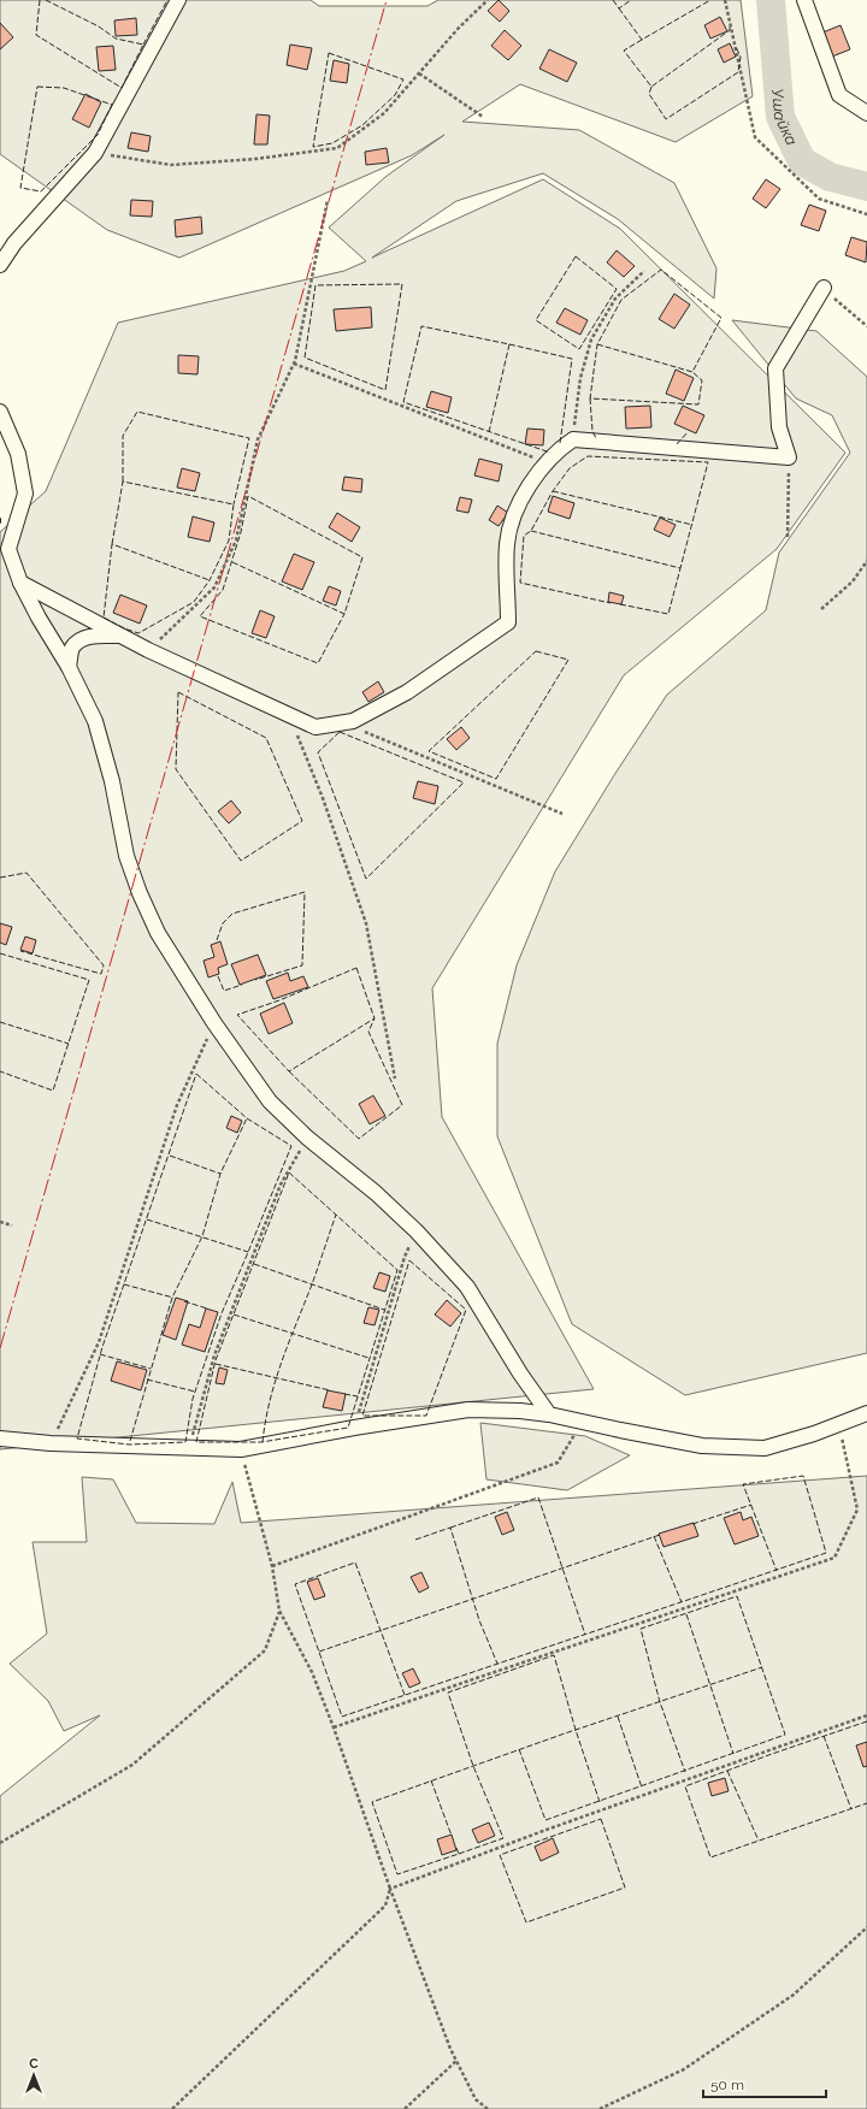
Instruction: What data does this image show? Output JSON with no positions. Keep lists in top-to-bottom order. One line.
{"water":["Ушайка"],"scale_bar":"50 m","north":"top"}
